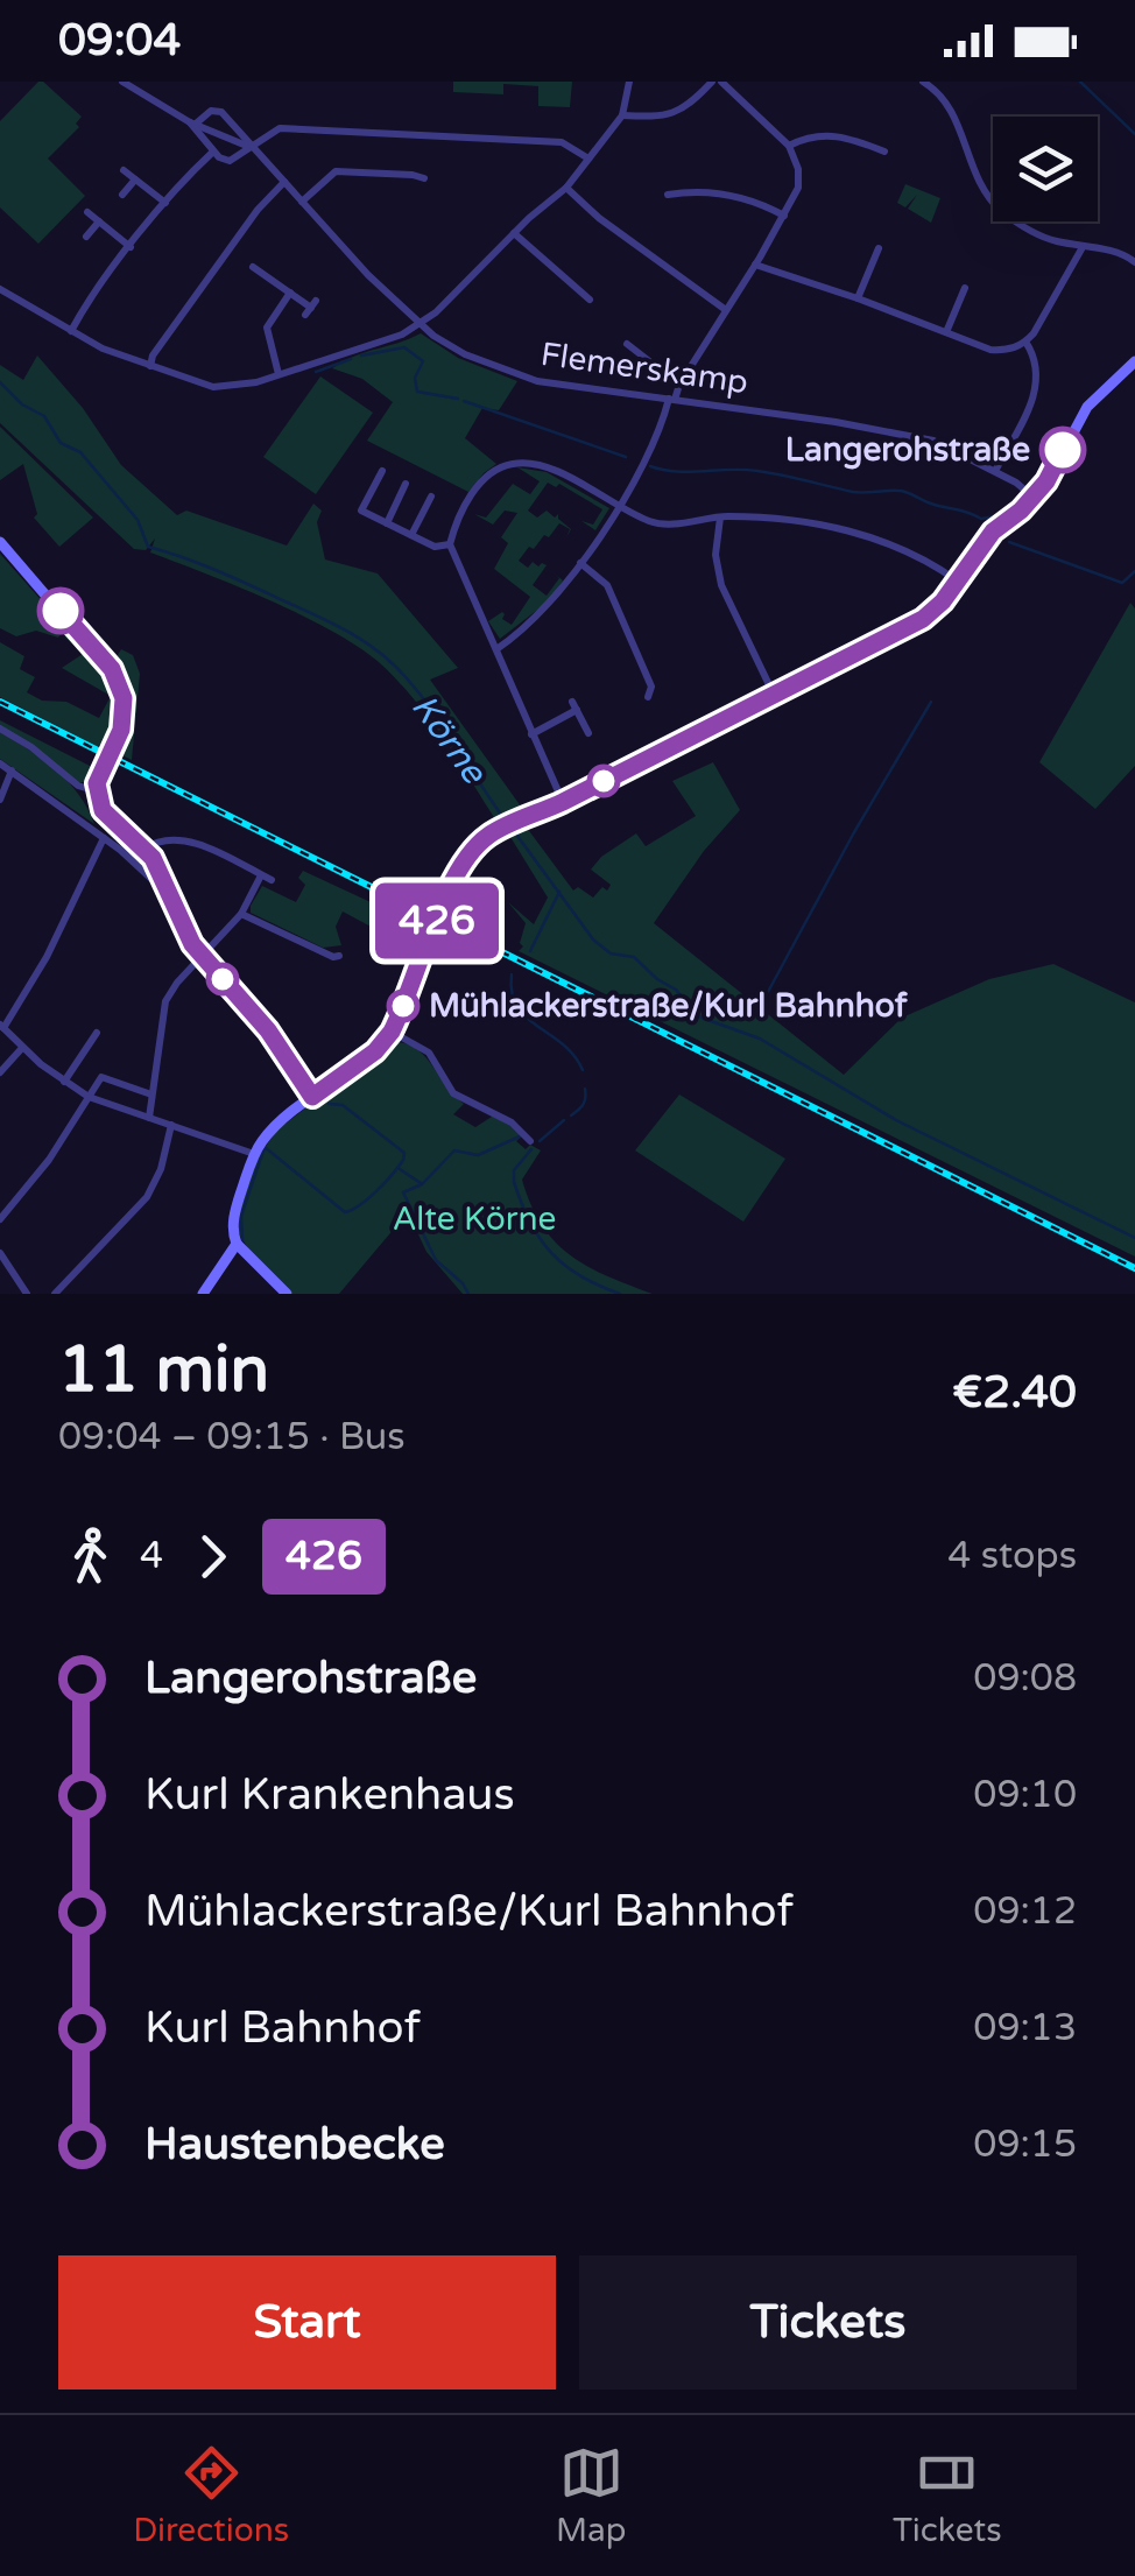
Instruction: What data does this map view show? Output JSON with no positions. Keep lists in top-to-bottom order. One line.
{"streets":{"street":["Flemerskamp"]},"water":["Körne"],"parks":["Alte Körne"],"places":["Langerohstraße","Mühlackerstraße/Kurl Bahnhof"],"lines":["bus line 426"],"page":{"status":"09:04","on_map":"426","heading":["11 min","09:04 – 09:15 · Bus","€2.40"],"legs":["4","426","4 stops"],"list":[{"name":"Langerohstraße","value":"09:08"},{"name":"Kurl Krankenhaus","value":"09:10"},{"name":"Mühlackerstraße/Kurl Bahnhof","value":"09:12"},{"name":"Kurl Bahnhof","value":"09:13"},{"name":"Haustenbecke","value":"09:15"}],"buttons":["Start","Tickets"],"tabs":["Directions","Map","Tickets"]}}
